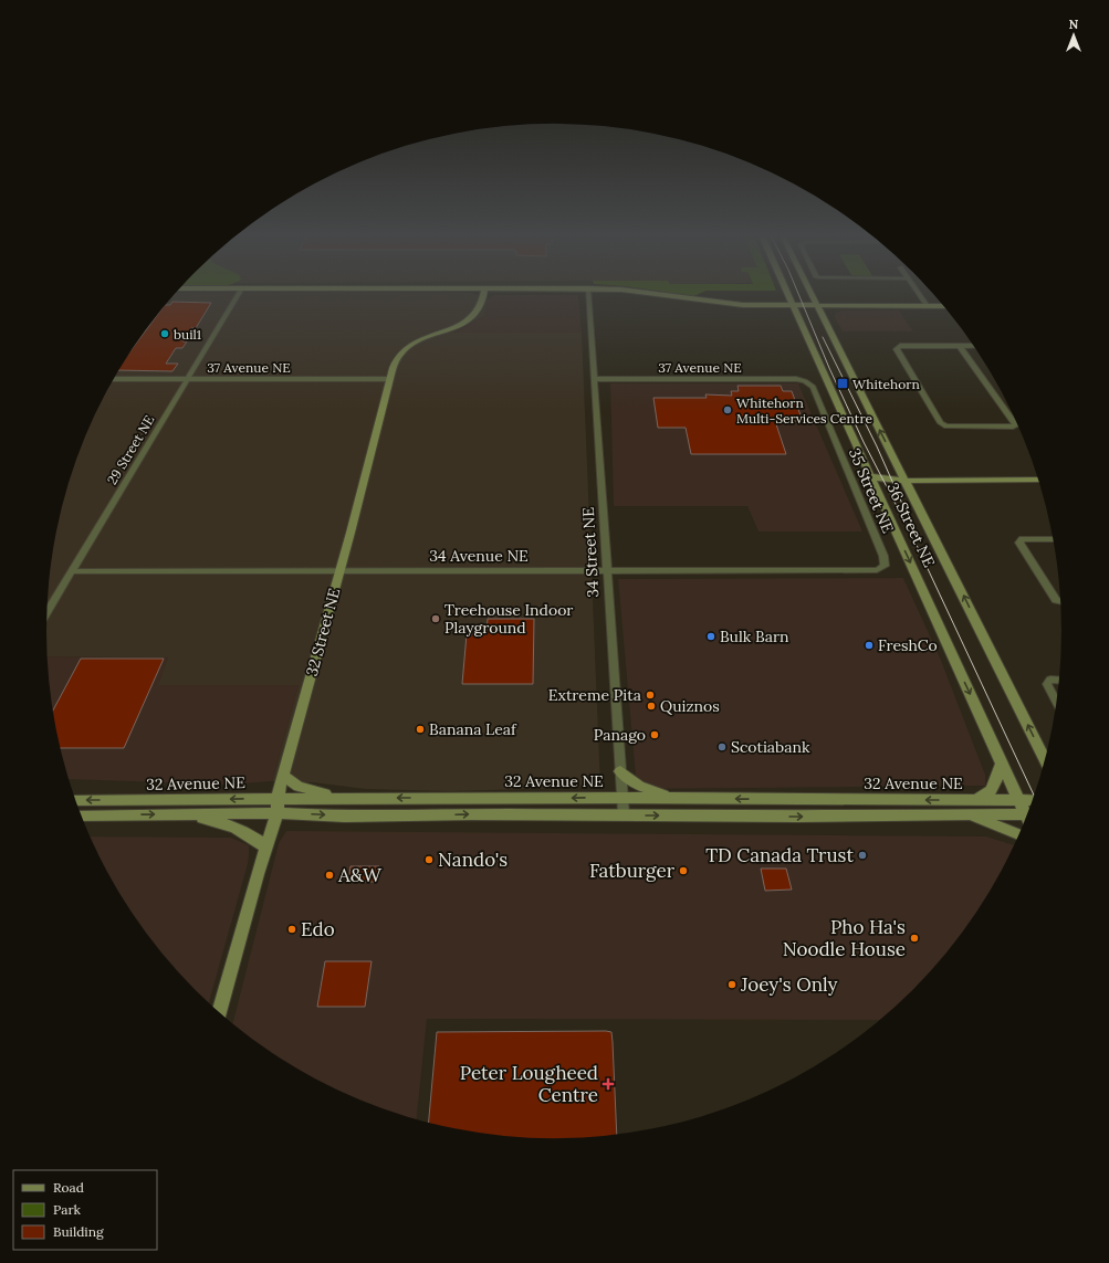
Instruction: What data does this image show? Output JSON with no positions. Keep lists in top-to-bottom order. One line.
{"streets":{"main road":["36 Street NE","32 Street NE","32 Avenue NE"],"street":["37 Avenue NE","29 Street NE","35 Street NE","34 Street NE","34 Avenue NE"]},"crossings":[["37 Avenue NE","29 Street NE"],["37 Avenue NE","35 Street NE"],["37 Avenue NE","34 Street NE"],["37 Avenue NE","32 Street NE"],["29 Street NE","34 Avenue NE"],["35 Street NE","34 Avenue NE"],["36 Street NE","32 Avenue NE"],["34 Street NE","34 Avenue NE"],["34 Street NE","32 Avenue NE"],["34 Avenue NE","32 Street NE"],["32 Street NE","32 Avenue NE"]],"places":{"other":["buil1","Whitehorn Multi-Services Centre","Treehouse Indoor Playground","Bulk Barn","FreshCo","Extreme Pita","Quiznos","Banana Leaf","Panago","Scotiabank","TD Canada Trust","Nando's","Fatburger","A&W","Edo","Pho Ha's Noodle House","Joey's Only"],"transit":["Whitehorn"],"health":["Peter Lougheed Centre"]},"legend":["Road","Park","Building"],"north":"top"}
